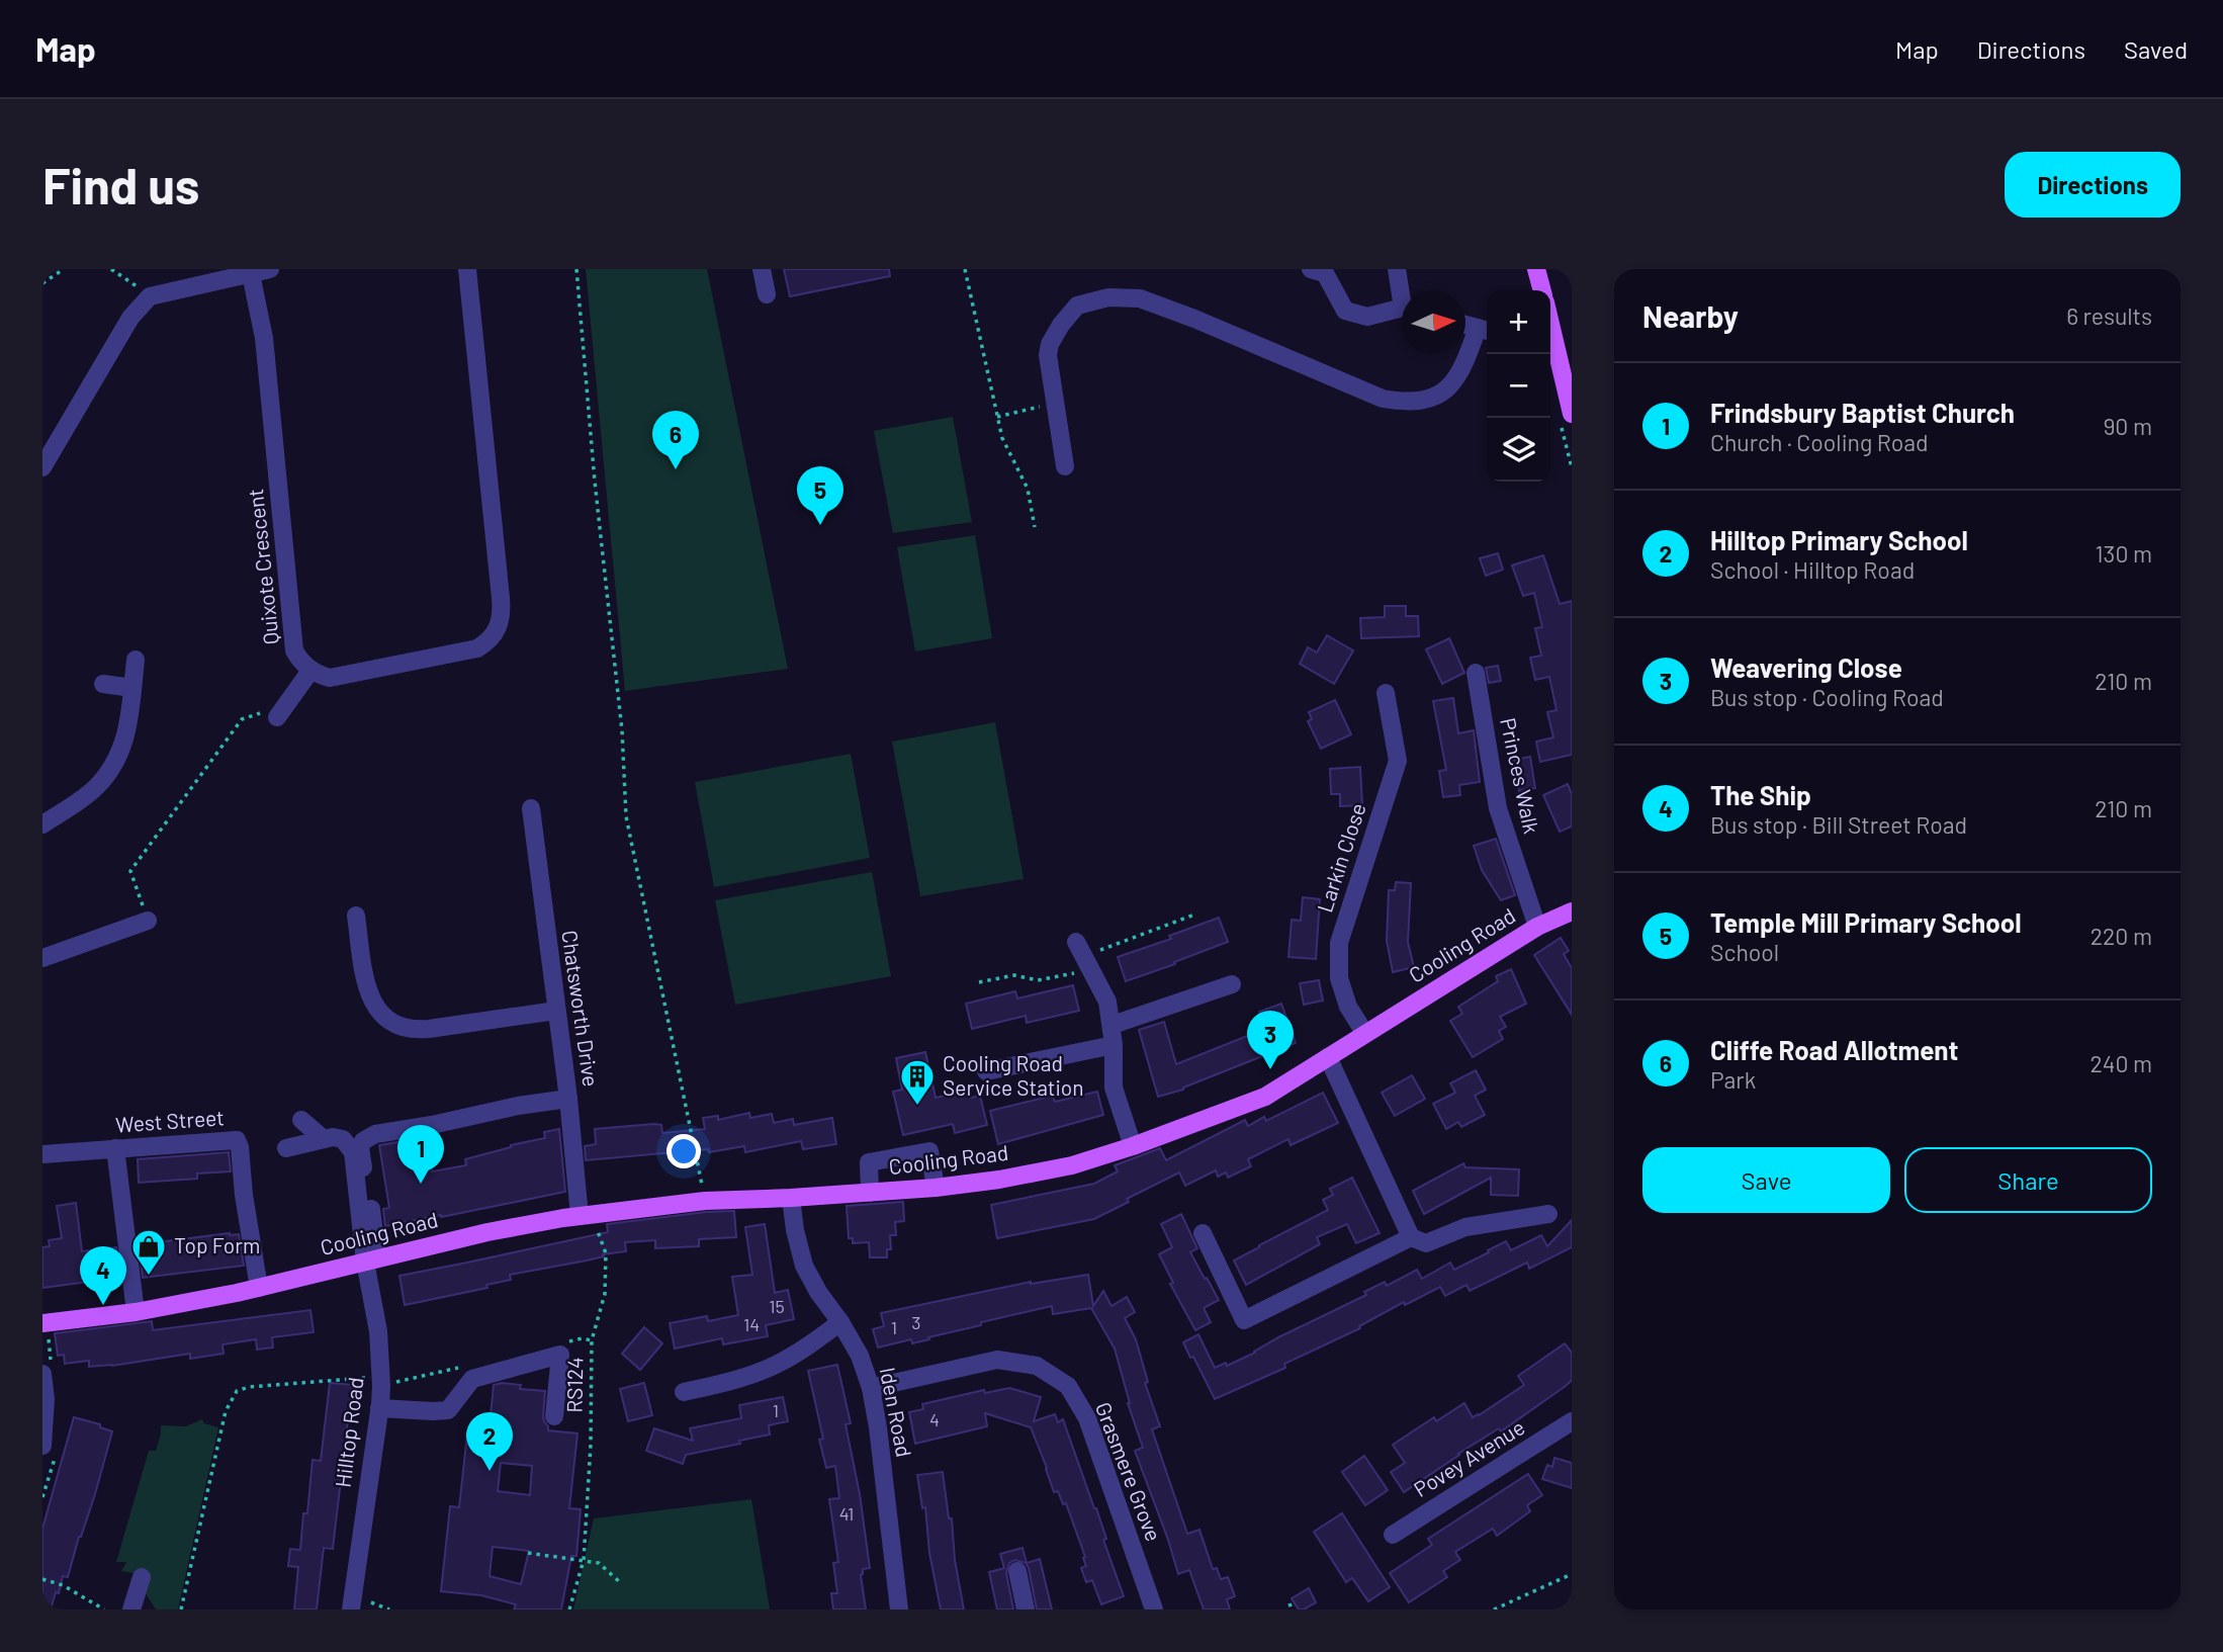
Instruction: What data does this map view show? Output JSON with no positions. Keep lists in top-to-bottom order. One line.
{"streets":{"main road":["Cooling Road"],"street":["Quixote Crescent","Princes Walk","Larkin Close","Chatsworth Drive","West Street","Iden Road","Hilltop Road","Povey Avenue","Grasmere Grove"],"path":["RS124"]},"crossings":[["Princes Walk","Cooling Road"],["Larkin Close","Cooling Road"],["Cooling Road","Chatsworth Drive"],["Cooling Road","West Street"],["Cooling Road","RS124"],["Cooling Road","Iden Road"],["Cooling Road","Hilltop Road"],["Chatsworth Drive","RS124"],["Iden Road","Grasmere Grove"]],"places":{"building":["Cooling Road Service Station"],"shop":["Top Form"]},"house_numbers":["15","3","14","1","1","4","41"],"north":"right","page":{"header":"Map","nav":["Map","Directions","Saved"],"buttons":["Directions",["Save","Share"]],"title":"Find us","heading":["Nearby","6 results"],"map_buttons":["+","−"],"list":[{"mark":"1","name":"Frindsbury Baptist Church","note":"Church · Cooling Road","value":"90 m"},{"mark":"2","name":"Hilltop Primary School","note":"School · Hilltop Road","value":"130 m"},{"mark":"3","name":"Weavering Close","note":"Bus stop · Cooling Road","value":"210 m"},{"mark":"4","name":"The Ship","note":"Bus stop · Bill Street Road","value":"210 m"},{"mark":"5","name":"Temple Mill Primary School","note":"School","value":"220 m"},{"mark":"6","name":"Cliffe Road Allotment","note":"Park","value":"240 m"}],"pins":["6","5","3","1","4","2"]}}
